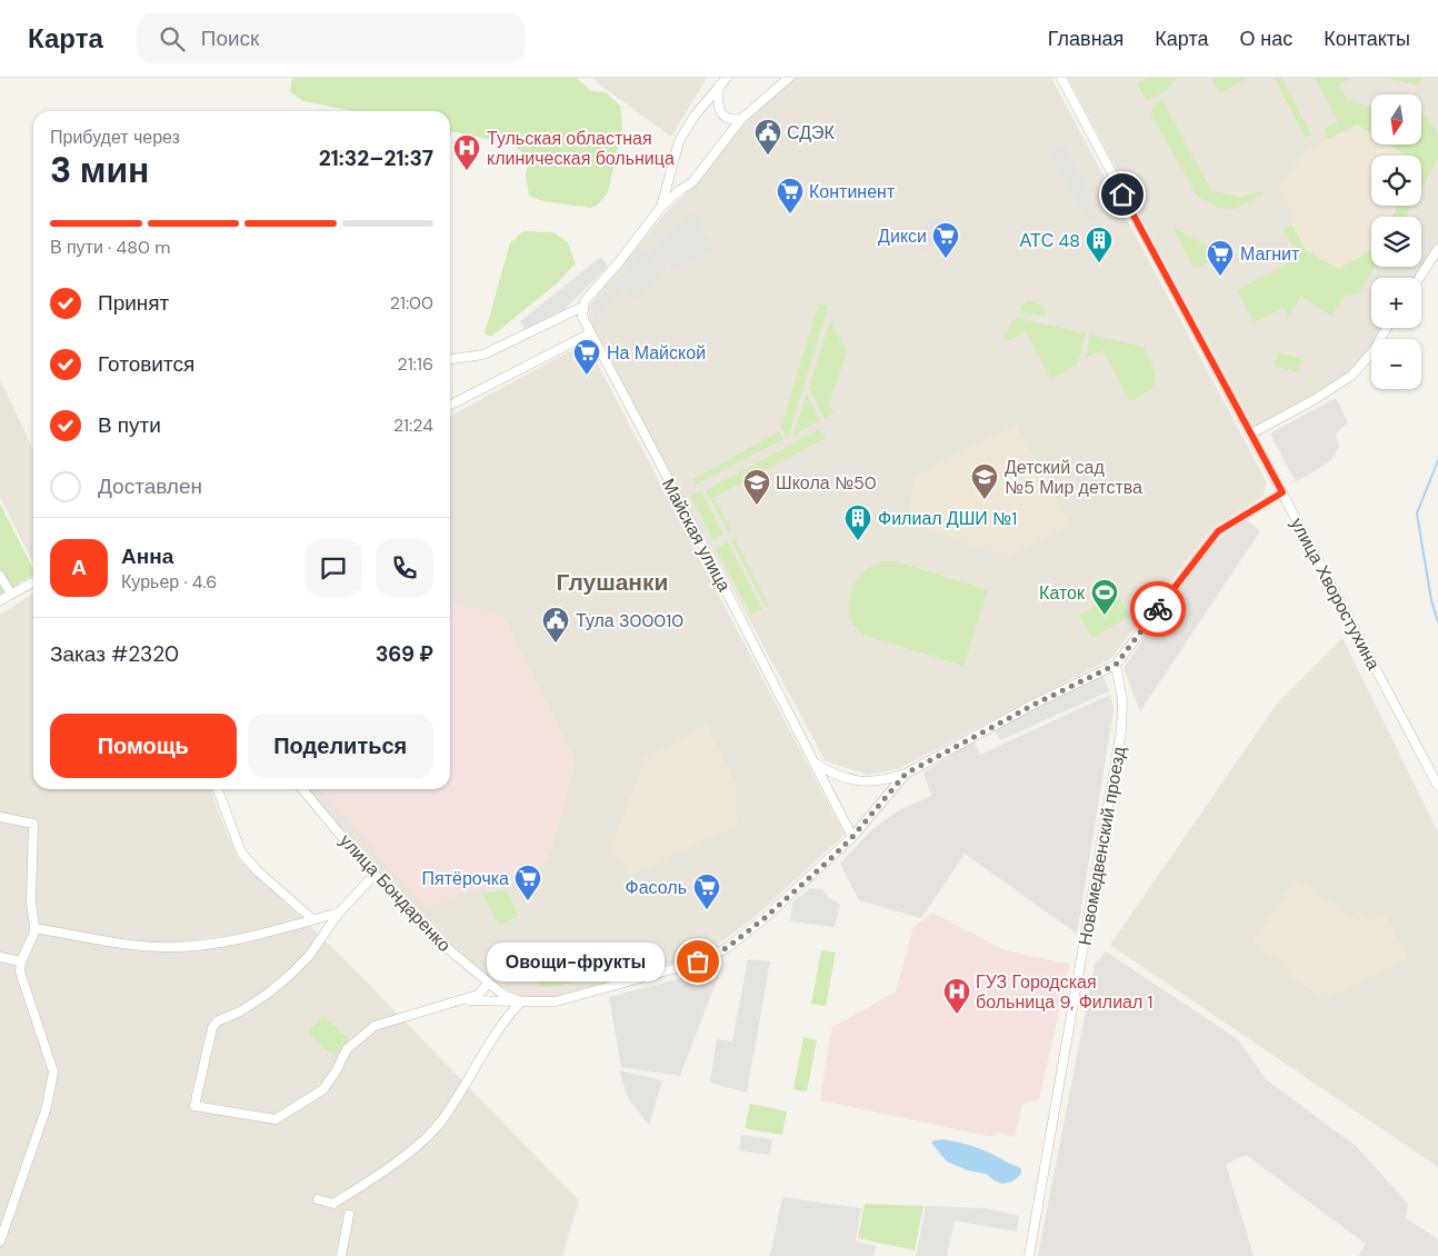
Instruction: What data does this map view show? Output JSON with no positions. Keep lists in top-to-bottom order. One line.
{"streets":{"street":["Майская улица","улица Хворостухина","Новомедвенский проезд","улица Бондаренко"]},"crossings":[["Майская улица","улица Бондаренко"],["улица Хворостухина","улица Бондаренко"],["Новомедвенский проезд","улица Бондаренко"]],"districts":["Глушанки"],"places":{"public building":["СДЭК","Тула 300010"],"hospital":["Тульская областная клиническая больница","ГУЗ Городская больница 9, Филиал 1"],"supermarket":["Континент","Дикси","Магнит","На Майской","Пятёрочка","Фасоль"],"building":["АТС 48","Филиал ДШИ №1"],"school or university":["Детский сад №5 Мир детства","Школа №50"],"sports":["Каток"],"other":["Овощи-фрукты"]},"north":"bottom","page":{"header":"Карта","search":"Поиск","nav":["Главная","Карта","О нас","Контакты"],"map_buttons":["+","−"],"heading":["3 мин","Прибудет через","21:32–21:37"],"panel":["Анна","Курьер · 4.6","Заказ #2320","369 ₽"],"bar":"В пути · 480 m","list":[["Принят","21:00"],["Готовится","21:16"],["В пути","21:24"],"Доставлен"],"round":"А","buttons":["Помощь","Поделиться"],"bubble":"Овощи-фрукты"}}
